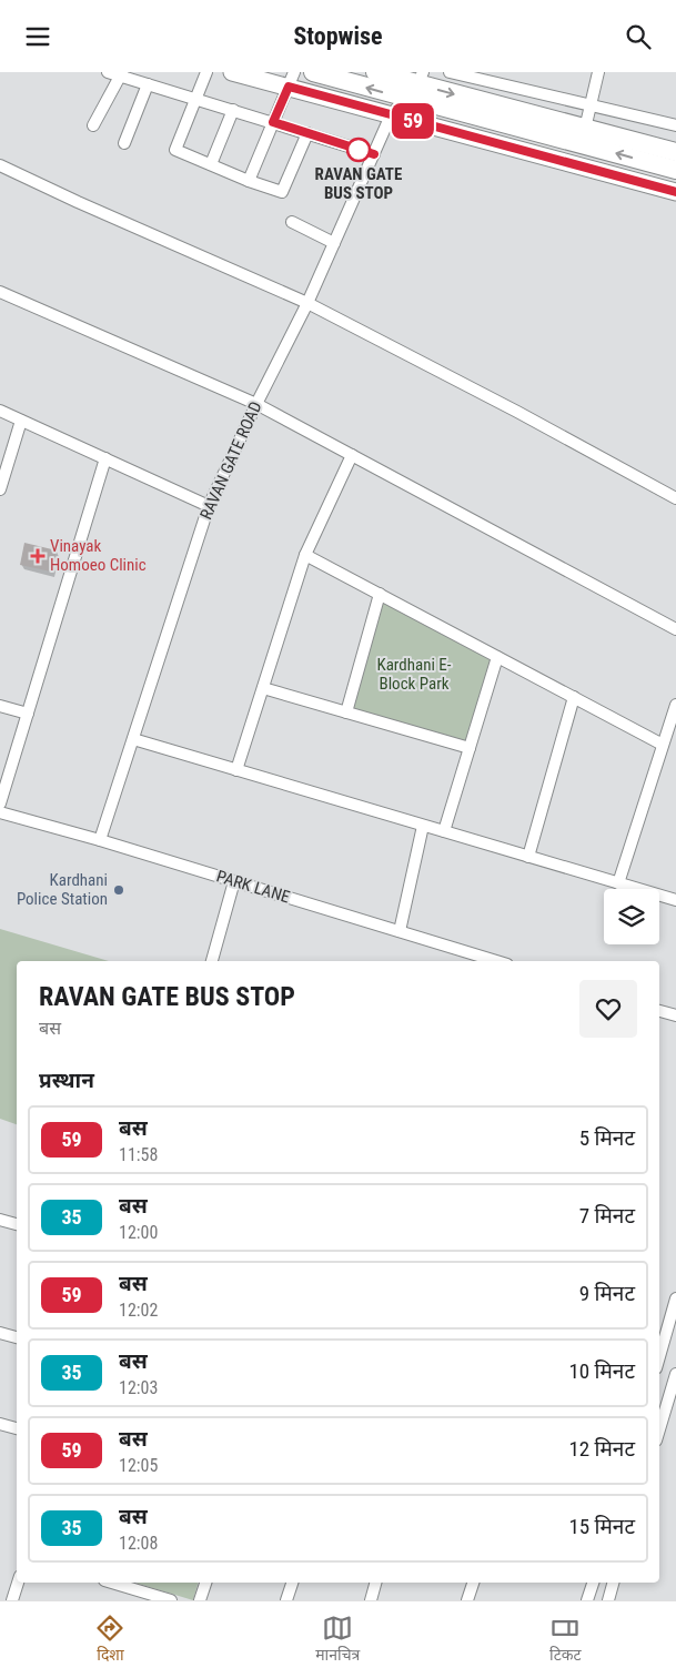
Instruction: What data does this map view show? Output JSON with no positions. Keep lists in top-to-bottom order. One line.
{"streets":{"street":["RAVAN GATE ROAD","PARK LANE"]},"crossings":[["RAVAN GATE ROAD","PARK LANE"]],"parks":["Kardhani E- Block Park"],"places":{"other":["RAVAN GATE BUS STOP","Kardhani Police Station"],"health":["Vinayak Homoeo Clinic"]},"lines":["bus line 59"],"page":{"header":"Stopwise","on_map":"59","heading":[["RAVAN GATE BUS STOP","बस"],"प्रस्थान"],"list":[{"mark":"59","name":"बस","note":"11:58","value":"5 मिनट"},{"mark":"35","name":"बस","note":"12:00","value":"7 मिनट"},{"mark":"59","name":"बस","note":"12:02","value":"9 मिनट"},{"mark":"35","name":"बस","note":"12:03","value":"10 मिनट"},{"mark":"59","name":"बस","note":"12:05","value":"12 मिनट"},{"mark":"35","name":"बस","note":"12:08","value":"15 मिनट"}],"tabs":["दिशा","मानचित्र","टिकट"]}}
